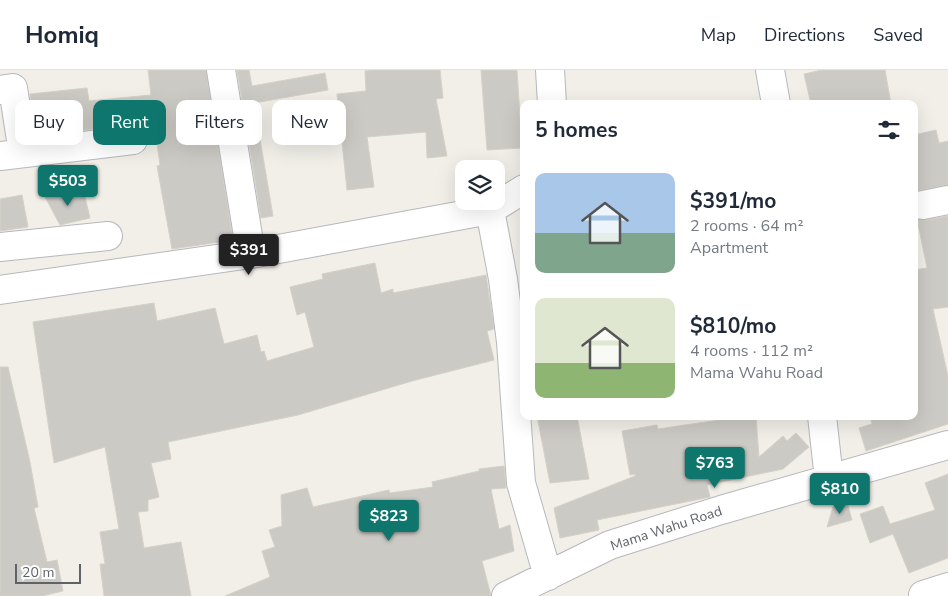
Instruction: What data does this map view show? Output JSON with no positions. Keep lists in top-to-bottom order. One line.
{"streets":{"street":["Mama Wahu Road"]},"scale_bar":"20 m","page":{"header":"Homiq","nav":["Map","Directions","Saved"],"chip":["Buy","Rent","Filters","New"],"heading":"5 homes","list":[{"name":"$391/mo","note":"2 rooms · 64 m² · Apartment"},{"name":"$810/mo","note":"4 rooms · 112 m² · Mama Wahu Road"}],"price":["$503","$391","$763","$810","$823"],"scale":"20 m"}}
